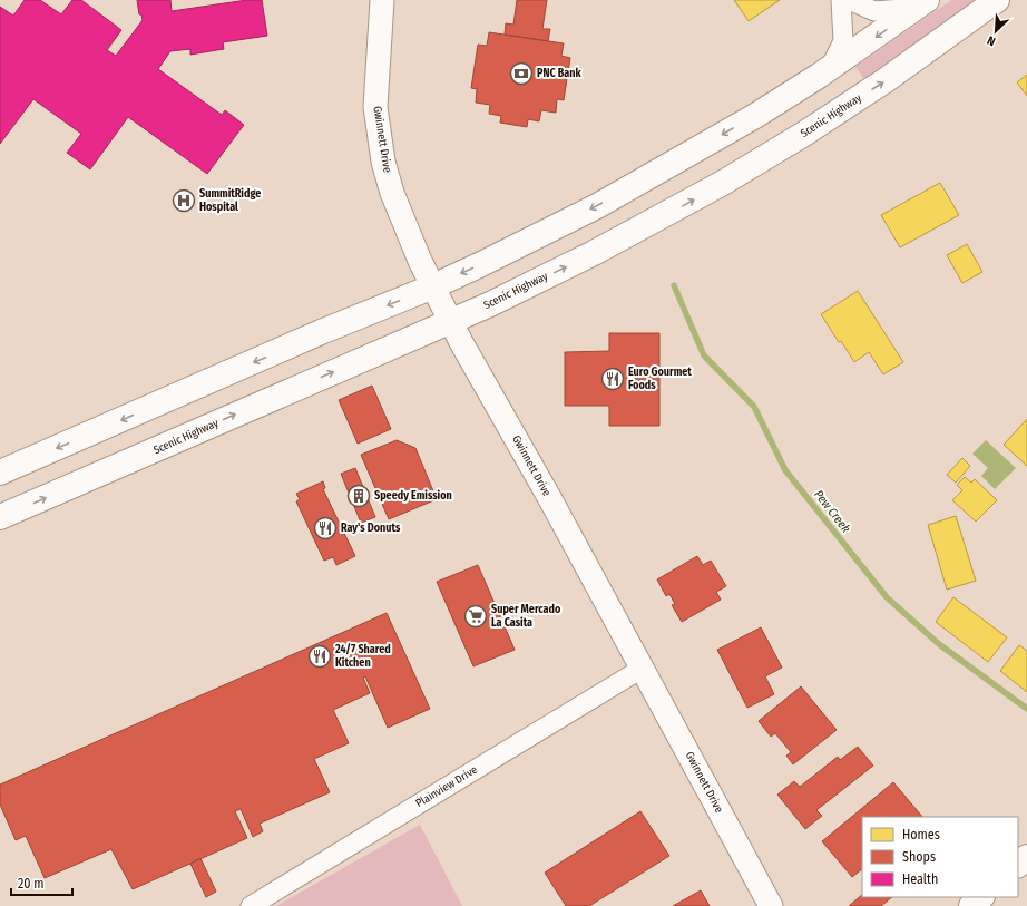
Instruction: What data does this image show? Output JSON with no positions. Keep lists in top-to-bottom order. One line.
{"streets":{"main road":["Scenic Highway"],"street":["Gwinnett Drive","Plainview Drive"]},"crossings":[["Scenic Highway","Gwinnett Drive"],["Gwinnett Drive","Plainview Drive"]],"water":["Pew Creek"],"places":{"bank":["PNC Bank"],"hospital":["SummitRidge Hospital"],"restaurant":["Euro Gourmet Foods","Ray's Donuts","24/7 Shared Kitchen"],"building":["Speedy Emission"],"supermarket":["Super Mercado La Casita"]},"legend":["Homes","Shops","Health"],"scale_bar":"20 m","north":"bottom left"}
